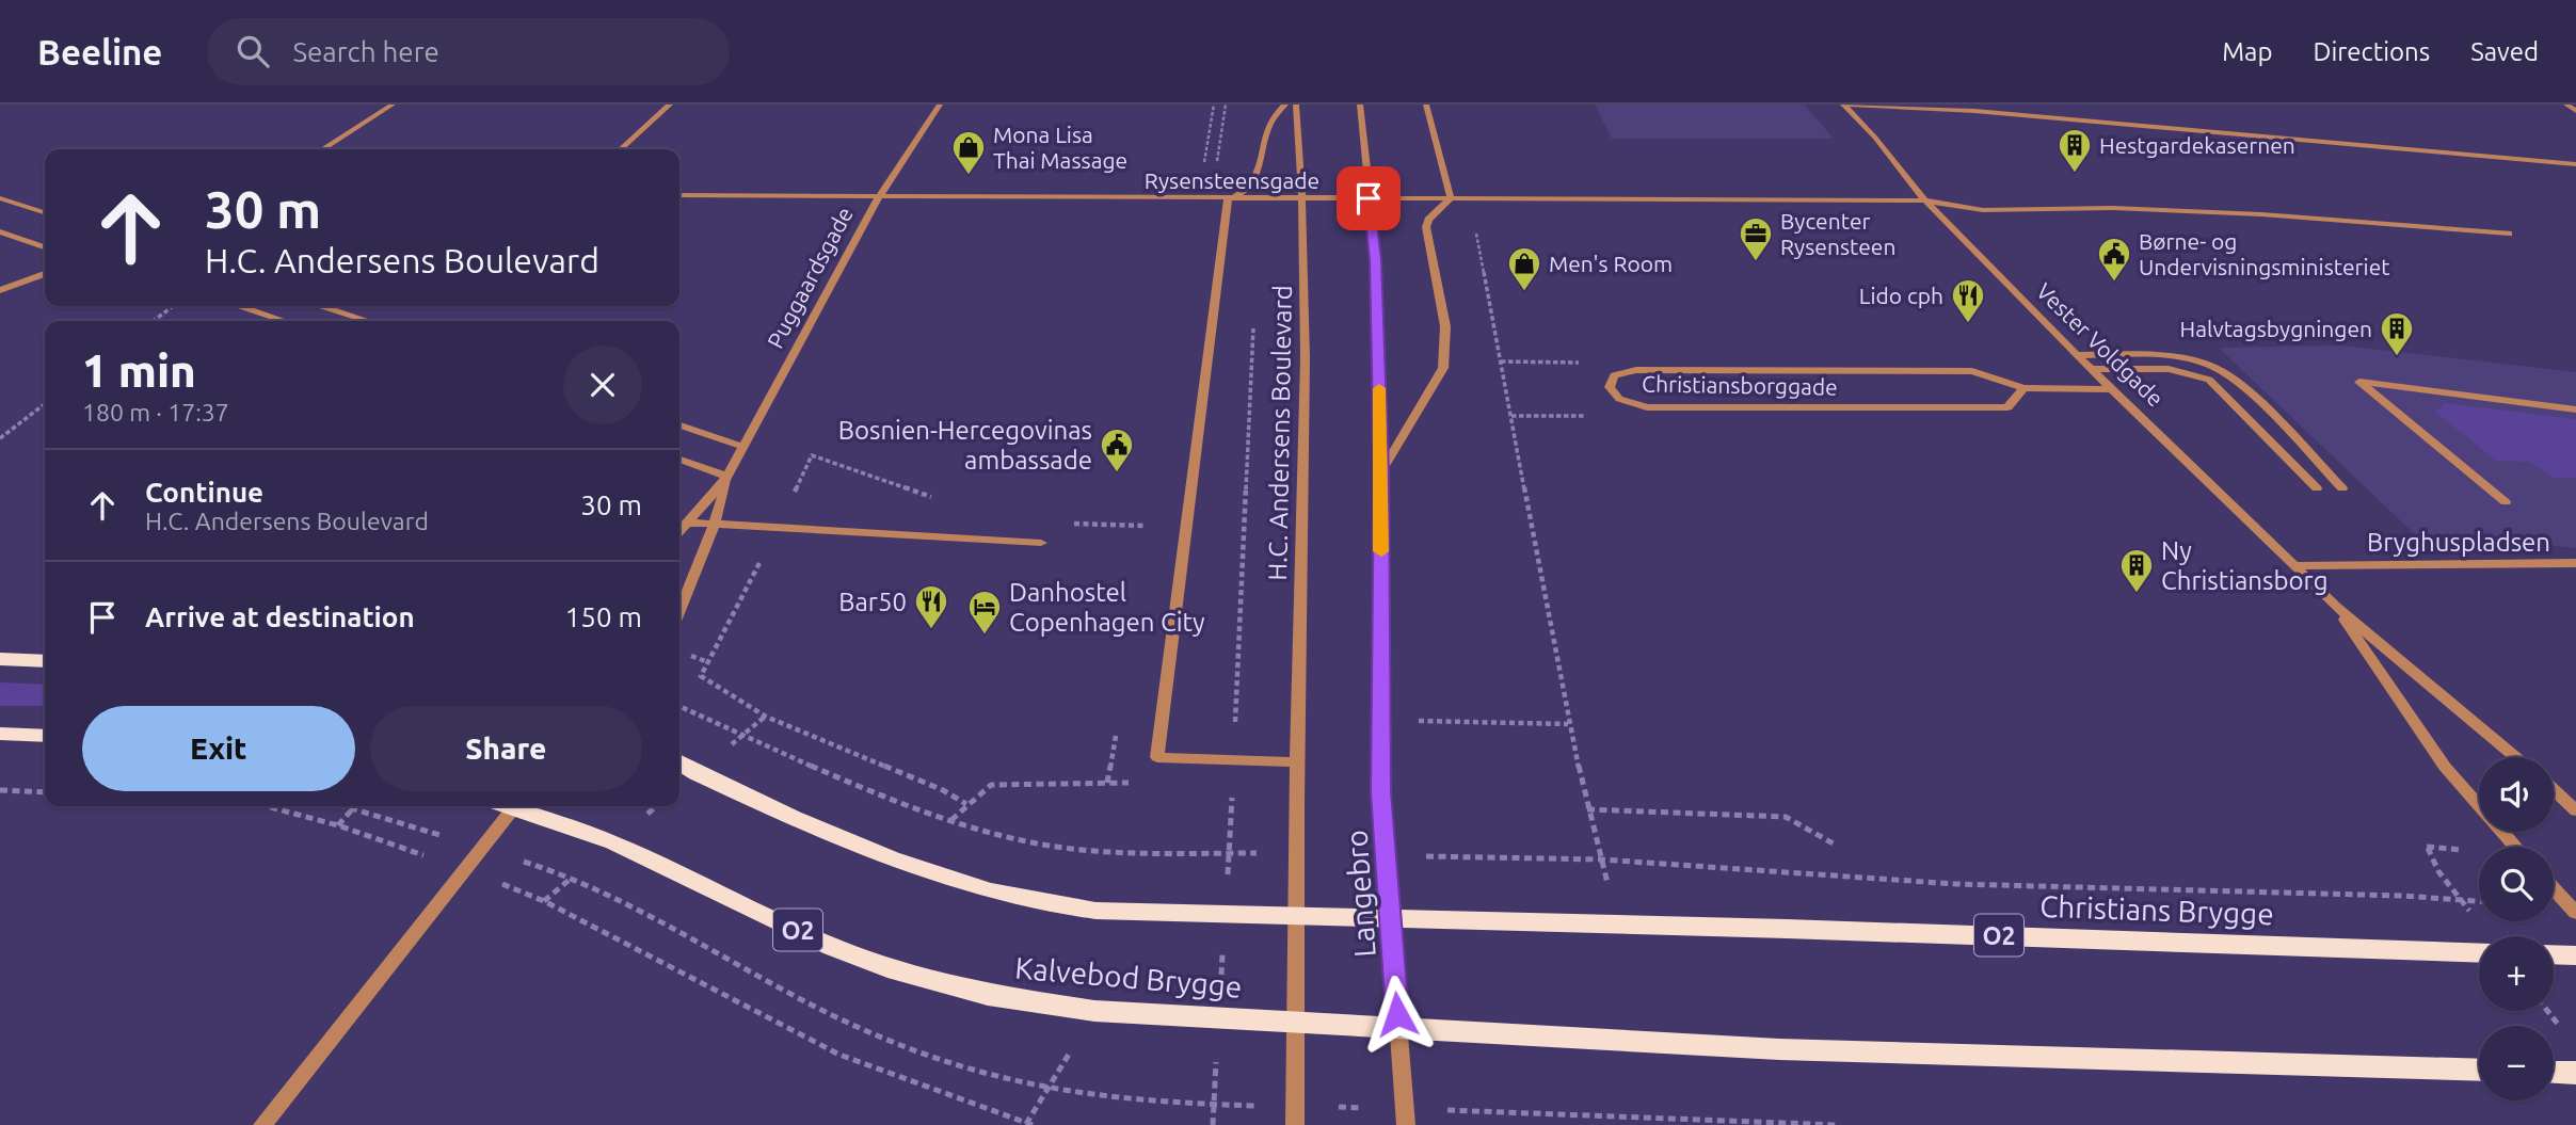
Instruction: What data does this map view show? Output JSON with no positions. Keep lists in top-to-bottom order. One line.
{"streets":{"main road":["Christians Brygge","O2","Kalvebod Brygge"],"street":["Rysensteensgade","Puggaardsgade","Vester Voldgade","Christiansborggade","H.C. Andersens Boulevard","Bryghuspladsen","Langebro"]},"crossings":[["Rysensteensgade","Puggaardsgade"],["Rysensteensgade","Vester Voldgade"],["Rysensteensgade","H.C. Andersens Boulevard"],["Vester Voldgade","Christiansborggade"],["Vester Voldgade","Bryghuspladsen"]],"places":{"building":["Hestgardekasernen","Halvtagsbygningen","Ny Christiansborg"],"shop":["Mona Lisa Thai Massage","Men's Room"],"office":["Bycenter Rysensteen"],"public building":["Børne- og Undervisningsministeriet","Bosnien-Hercegovinas ambassade"],"restaurant":["Lido cph","Bar50"],"hotel":["Danhostel Copenhagen City"]},"page":{"header":"Beeline","search":"Search here","nav":["Map","Directions","Saved"],"turn":["30 m","H.C. Andersens Boulevard"],"heading":["1 min","180 m · 17:37"],"list":[{"name":"Continue","note":"H.C. Andersens Boulevard","value":"30 m"},{"name":"Arrive at destination","value":"150 m"}],"buttons":["Exit","Share"],"map_buttons":["+","−"]}}
